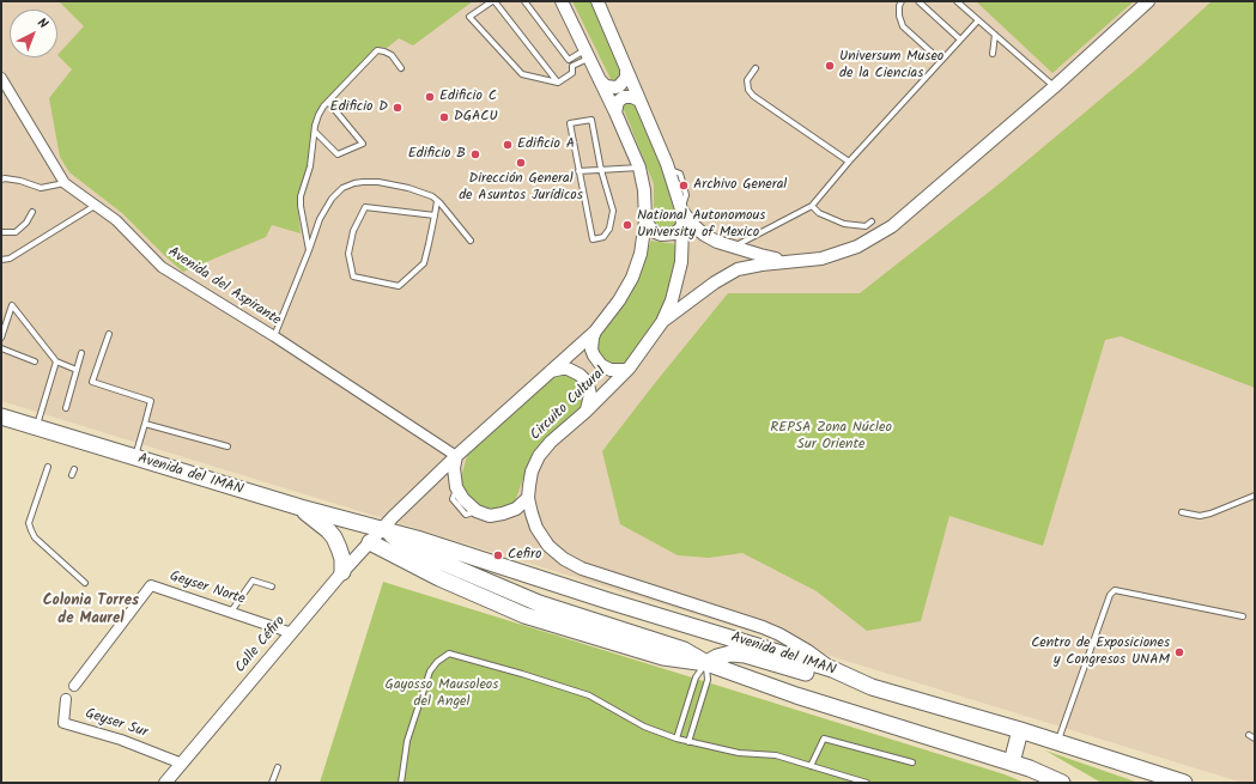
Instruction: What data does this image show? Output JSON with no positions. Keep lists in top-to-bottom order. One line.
{"streets":{"main road":["Avenida del IMAN"],"street":["Avenida del Aspirante","Circuito Cultural","Geyser Norte","Calle Céfiro","Geyser Sur"]},"crossings":[["Circuito Cultural","Avenida del IMAN"],["Avenida del IMAN","Calle Céfiro"],["Geyser Norte","Calle Céfiro"],["Calle Céfiro","Geyser Sur"]],"districts":["Colonia Torres de Maurel"],"parks":["REPSA Zona Núcleo Sur Oriente","Gayosso Mausoleos del Angel"],"places":["Universum Museo de la Ciencias","Edificio C","Edificio D","DGACU","Edificio A","Edificio B","Dirección General de Asuntos Jurídicos","Archivo General","National Autonomous University of Mexico","Cefiro","Centro de Exposiciones y Congresos UNAM"],"north":"top right"}
